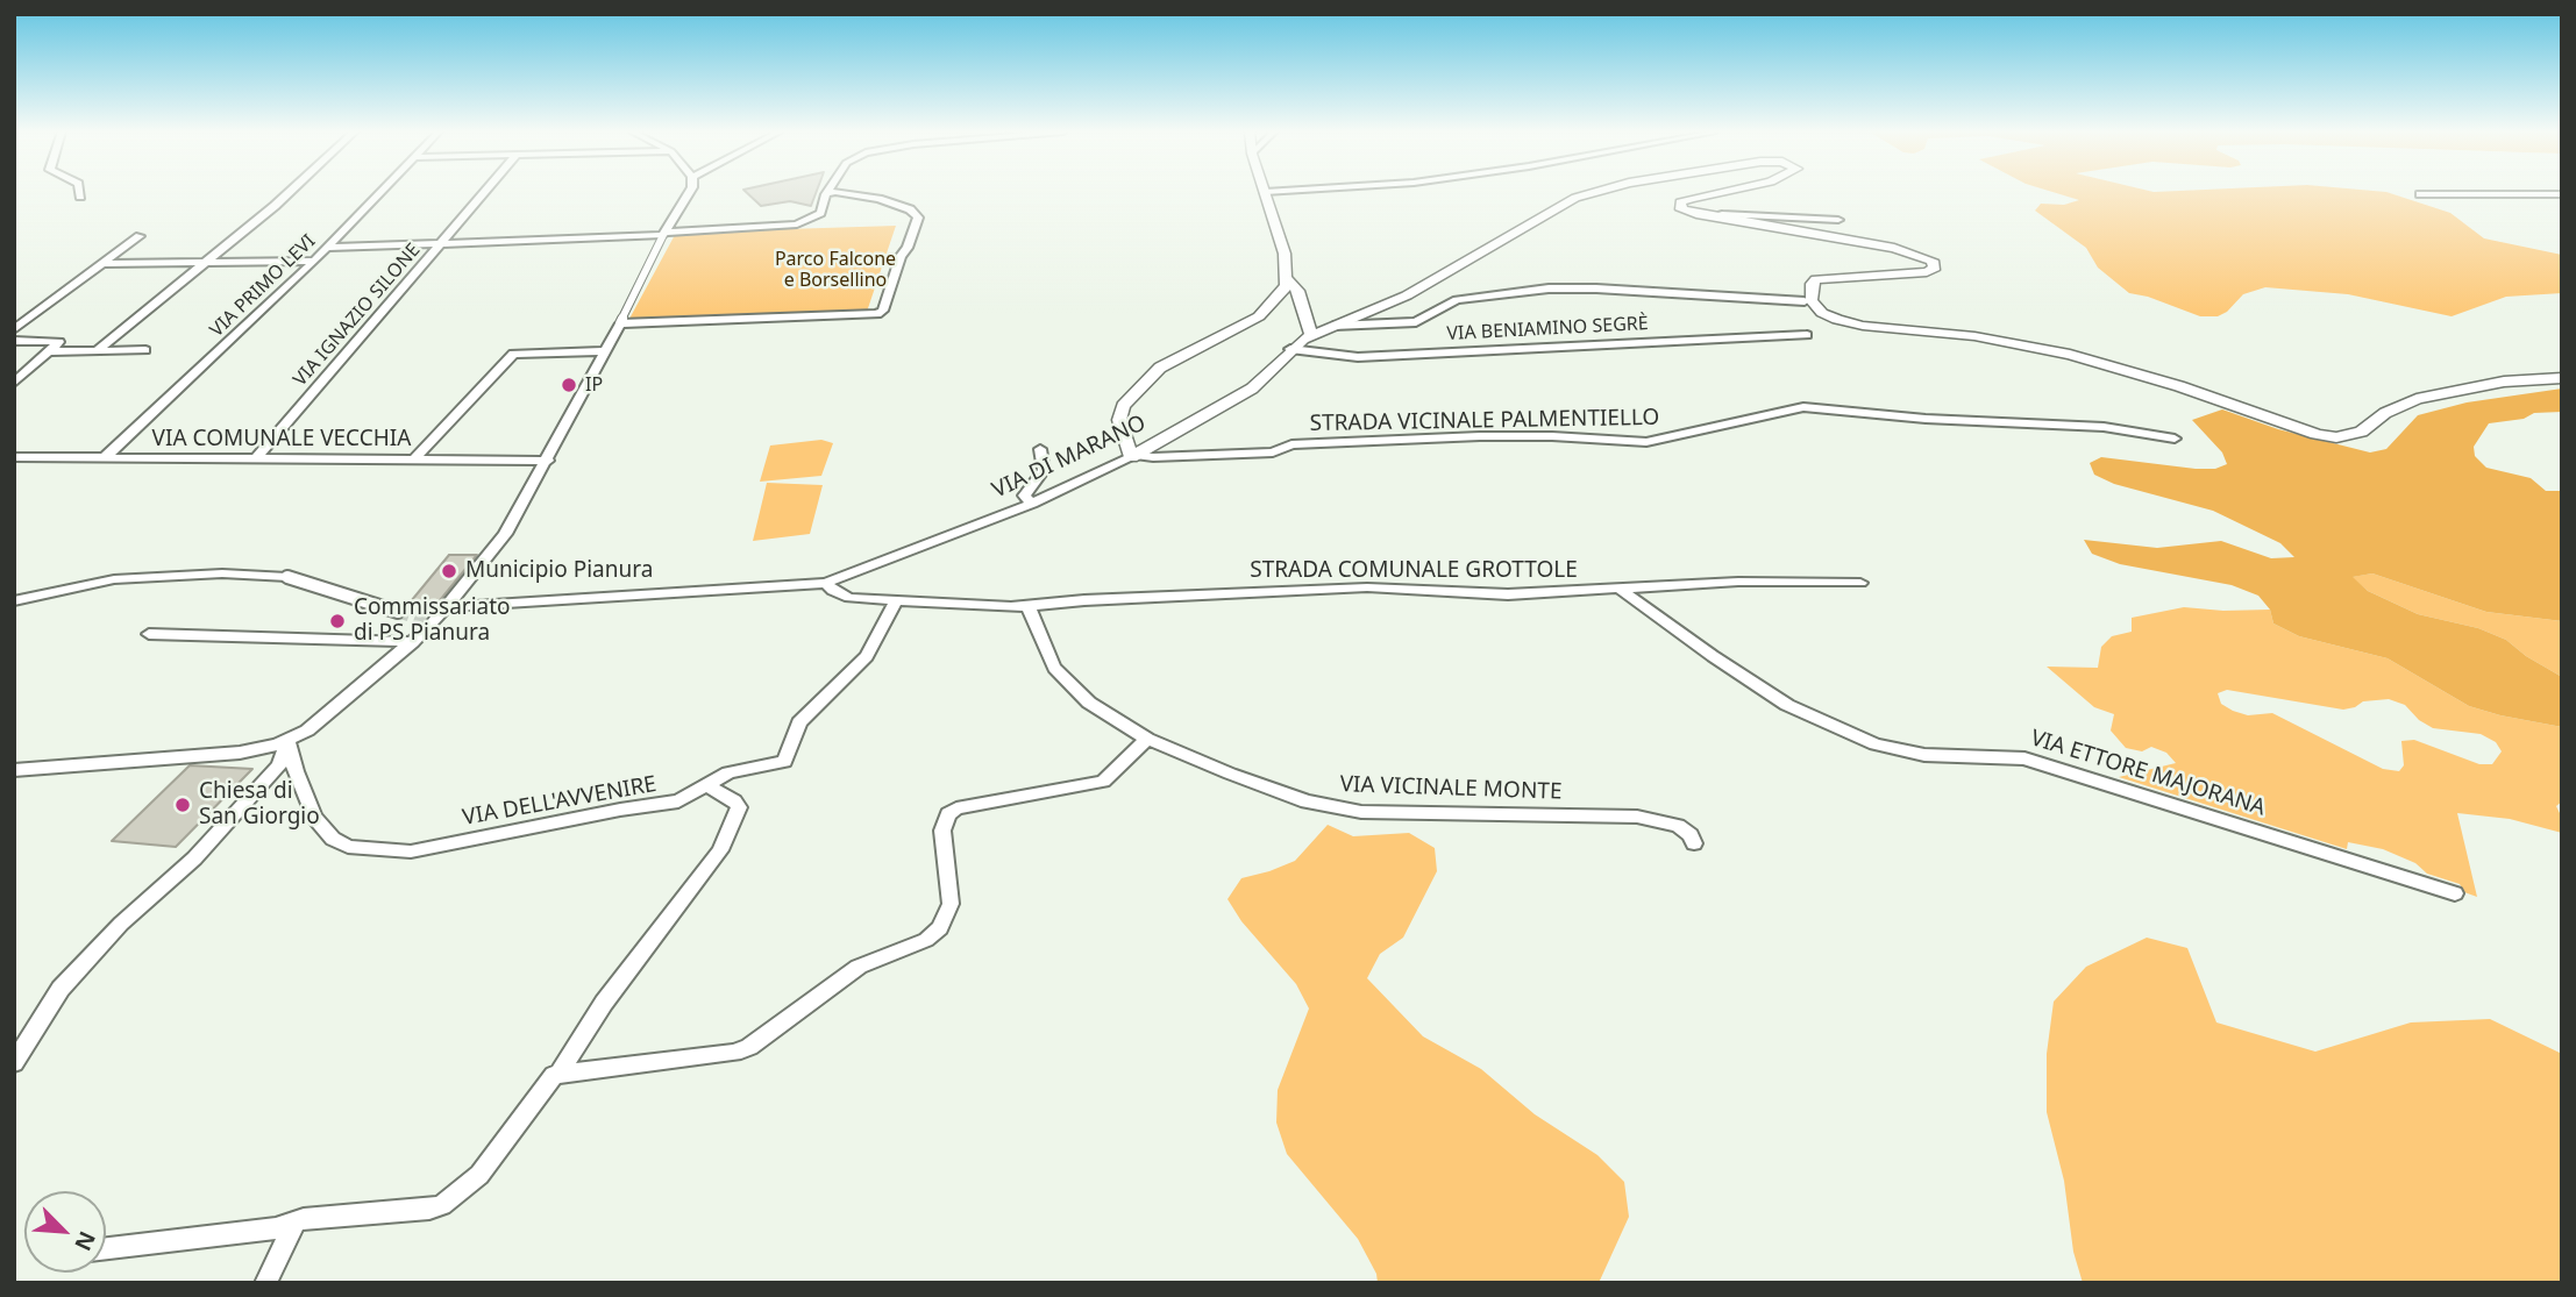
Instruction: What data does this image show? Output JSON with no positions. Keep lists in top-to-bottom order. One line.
{"streets":{"street":["VIA PRIMO LEVI","VIA IGNAZIO SILONE","VIA BENIAMINO SEGRÈ","STRADA VICINALE PALMENTIELLO","VIA COMUNALE VECCHIA","VIA DI MARANO","STRADA COMUNALE GROTTOLE","VIA ETTORE MAJORANA","VIA VICINALE MONTE","VIA DELL'AVVENIRE"]},"crossings":[["VIA PRIMO LEVI","VIA COMUNALE VECCHIA"],["VIA IGNAZIO SILONE","VIA COMUNALE VECCHIA"],["VIA BENIAMINO SEGRÈ","VIA DI MARANO"],["STRADA VICINALE PALMENTIELLO","VIA DI MARANO"],["VIA DI MARANO","STRADA COMUNALE GROTTOLE"],["STRADA COMUNALE GROTTOLE","VIA ETTORE MAJORANA"],["STRADA COMUNALE GROTTOLE","VIA VICINALE MONTE"],["STRADA COMUNALE GROTTOLE","VIA DELL'AVVENIRE"]],"parks":["Parco Falcone e Borsellino"],"places":["IP","Municipio Pianura","Commissariato di PS Pianura","Chiesa di San Giorgio"],"north":"bottom right"}
